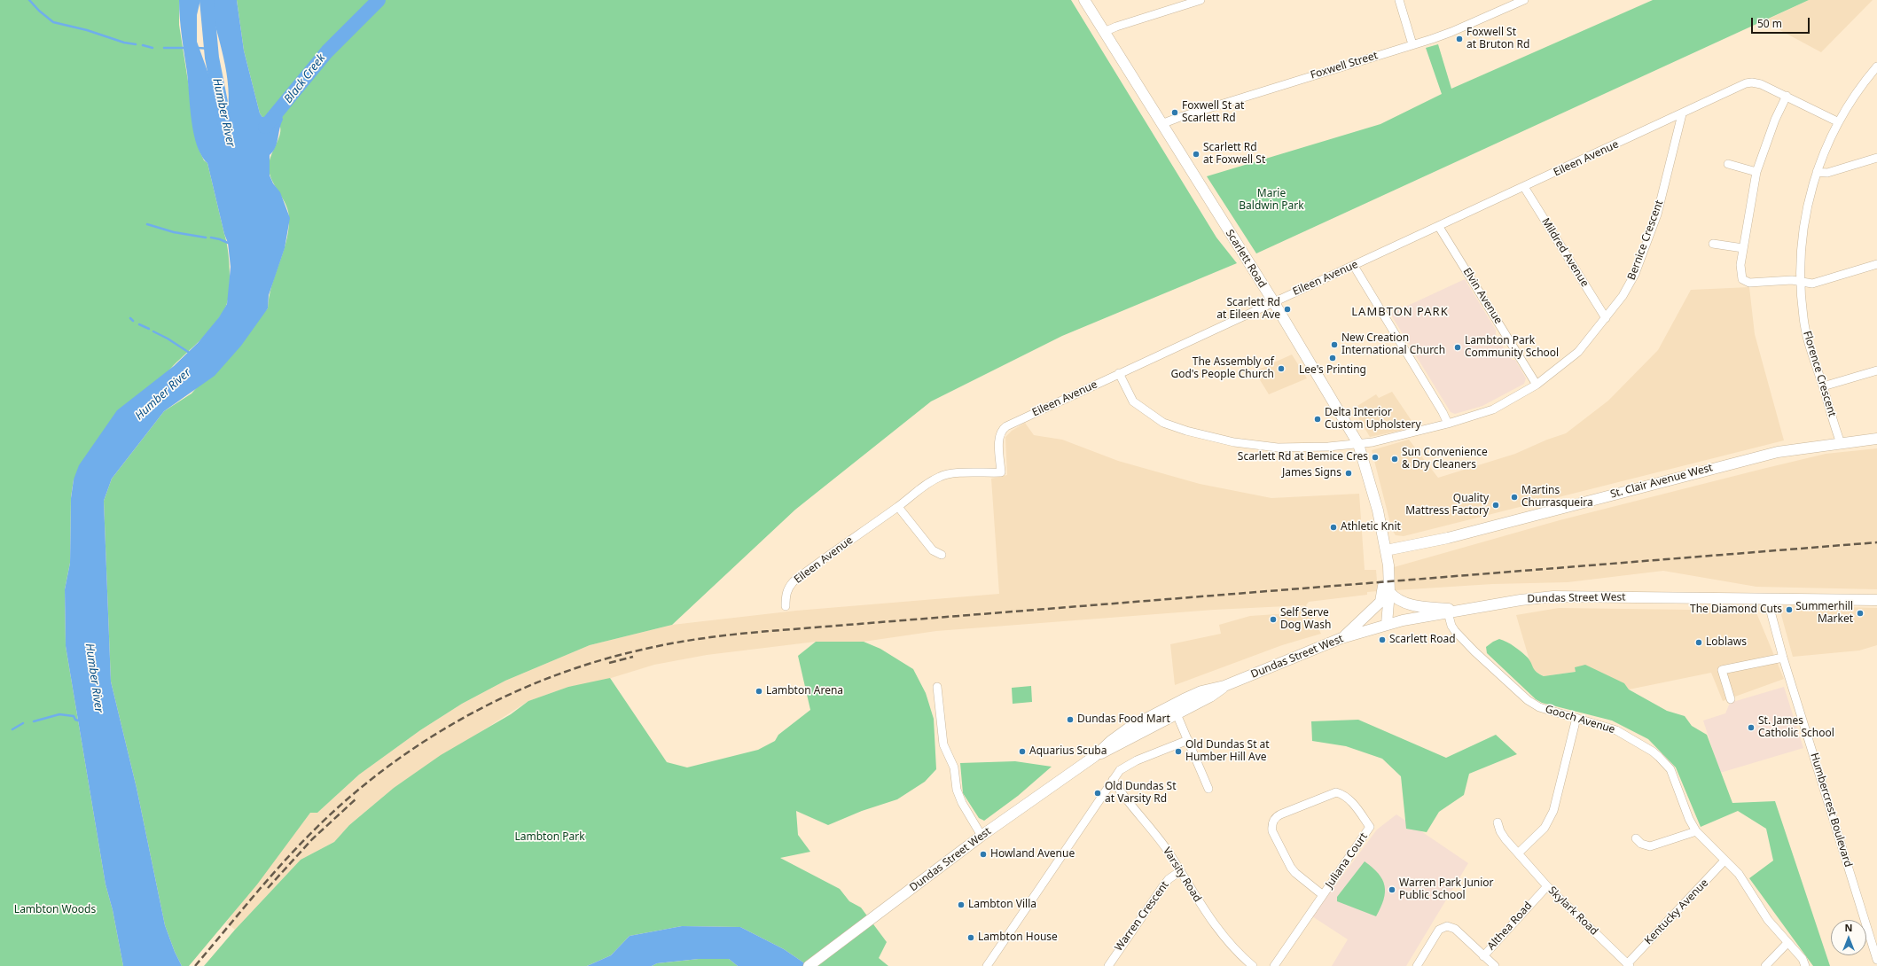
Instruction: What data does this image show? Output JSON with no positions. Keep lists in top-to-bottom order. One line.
{"streets":{"main road":["Scarlett Road","St. Clair Avenue West","Dundas Street West"],"street":["Foxwell Street","Eileen Avenue","Bernice Crescent","Mildred Avenue","Elvin Avenue","Florence Crescent","Gooch Avenue","Humbercrest Boulevard","Juliana Court","Varsity Road","Skylark Road","Kentucky Avenue","Warren Crescent","Althea Road"]},"crossings":[["Foxwell Street","Scarlett Road"],["Eileen Avenue","Bernice Crescent"],["Eileen Avenue","Mildred Avenue"],["Eileen Avenue","Scarlett Road"],["Eileen Avenue","Elvin Avenue"],["Eileen Avenue","Florence Crescent"],["Bernice Crescent","Mildred Avenue"],["Bernice Crescent","Scarlett Road"],["Bernice Crescent","Elvin Avenue"],["Scarlett Road","St. Clair Avenue West"],["Scarlett Road","Dundas Street West"],["Florence Crescent","St. Clair Avenue West"],["Dundas Street West","Gooch Avenue"],["Dundas Street West","Humbercrest Boulevard"],["Gooch Avenue","Kentucky Avenue"],["Varsity Road","Warren Crescent"],["Skylark Road","Kentucky Avenue"],["Skylark Road","Althea Road"]],"districts":["LAMBTON PARK"],"water":["Black Creek","Humber River"],"parks":["Marie Baldwin Park","Lambton Park","Lambton Woods"],"places":["Foxwell St at Bruton Rd","Foxwell St at Scarlett Rd","Scarlett Rd at Foxwell St","Scarlett Rd at Eileen Ave","New Creation International Church","Lambton Park Community School","Lee's Printing","The Assembly of God's People Church","Delta Interior Custom Upholstery","Scarlett Rd at Bemice Cres","Sun Convenience & Dry Cleaners","James Signs","Martins Churrasqueira","Quality Mattress Factory","Athletic Knit","The Diamond Cuts","Summerhill Market","Self Serve Dog Wash","Scarlett Road","Loblaws","Lambton Arena","Dundas Food Mart","St. James Catholic School","Aquarius Scuba","Old Dundas St at Humber Hill Ave","Old Dundas St at Varsity Rd","Howland Avenue","Warren Park Junior Public School","Lambton Villa","Lambton House"],"scale_bar":"50 m","north":"top"}
